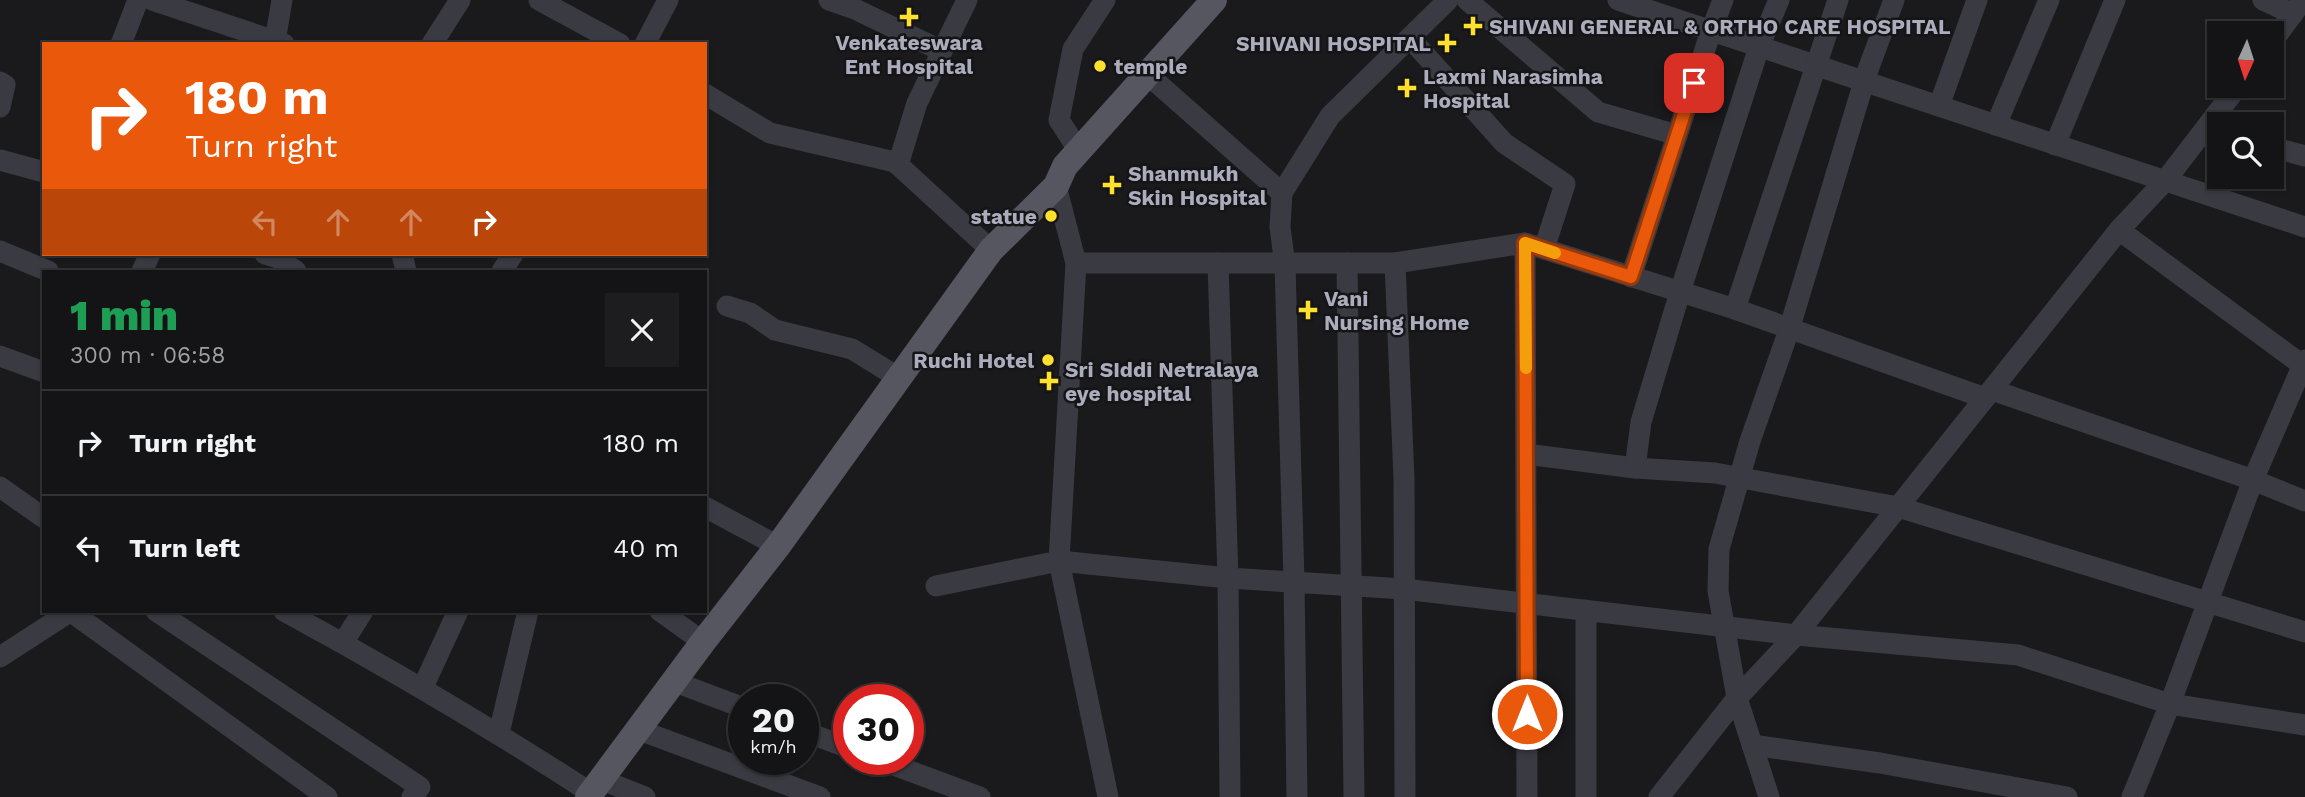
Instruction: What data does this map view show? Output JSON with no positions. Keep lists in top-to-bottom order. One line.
{"places":{"health":["Venkateswara Ent Hospital","SHIVANI GENERAL & ORTHO CARE HOSPITAL","SHIVANI HOSPITAL","Laxmi Narasimha Hospital","Shanmukh Skin Hospital","Vani Nursing Home","Sri SIddi Netralaya eye hospital"],"other":["temple","statue","Ruchi Hotel"]},"north":"bottom","page":{"turn":["180 m","Turn right"],"heading":["1 min","300 m · 06:58"],"list":[{"name":"Turn right","value":"180 m"},{"name":"Turn left","value":"40 m"}],"speed":"20 km/h","limit":"30"}}
